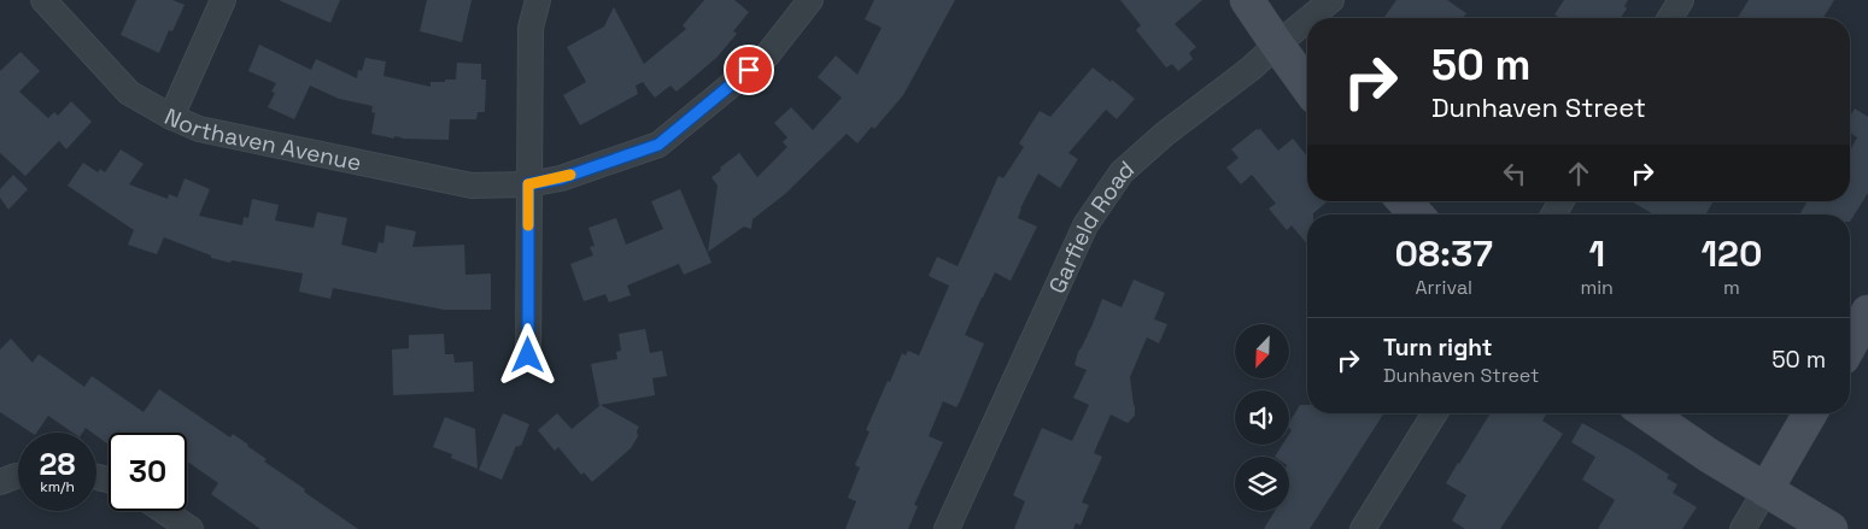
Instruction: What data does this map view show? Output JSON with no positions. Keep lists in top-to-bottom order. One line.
{"streets":{"street":["Northaven Avenue","Garfield Road"]},"north":"bottom left","page":{"turn":["50 m","Dunhaven Street"],"eta":["08:37","Arrival","1","min","120","m"],"list":[{"name":"Turn right","note":"Dunhaven Street","value":"50 m"}],"speed":"28 km/h","limit":"30"}}
